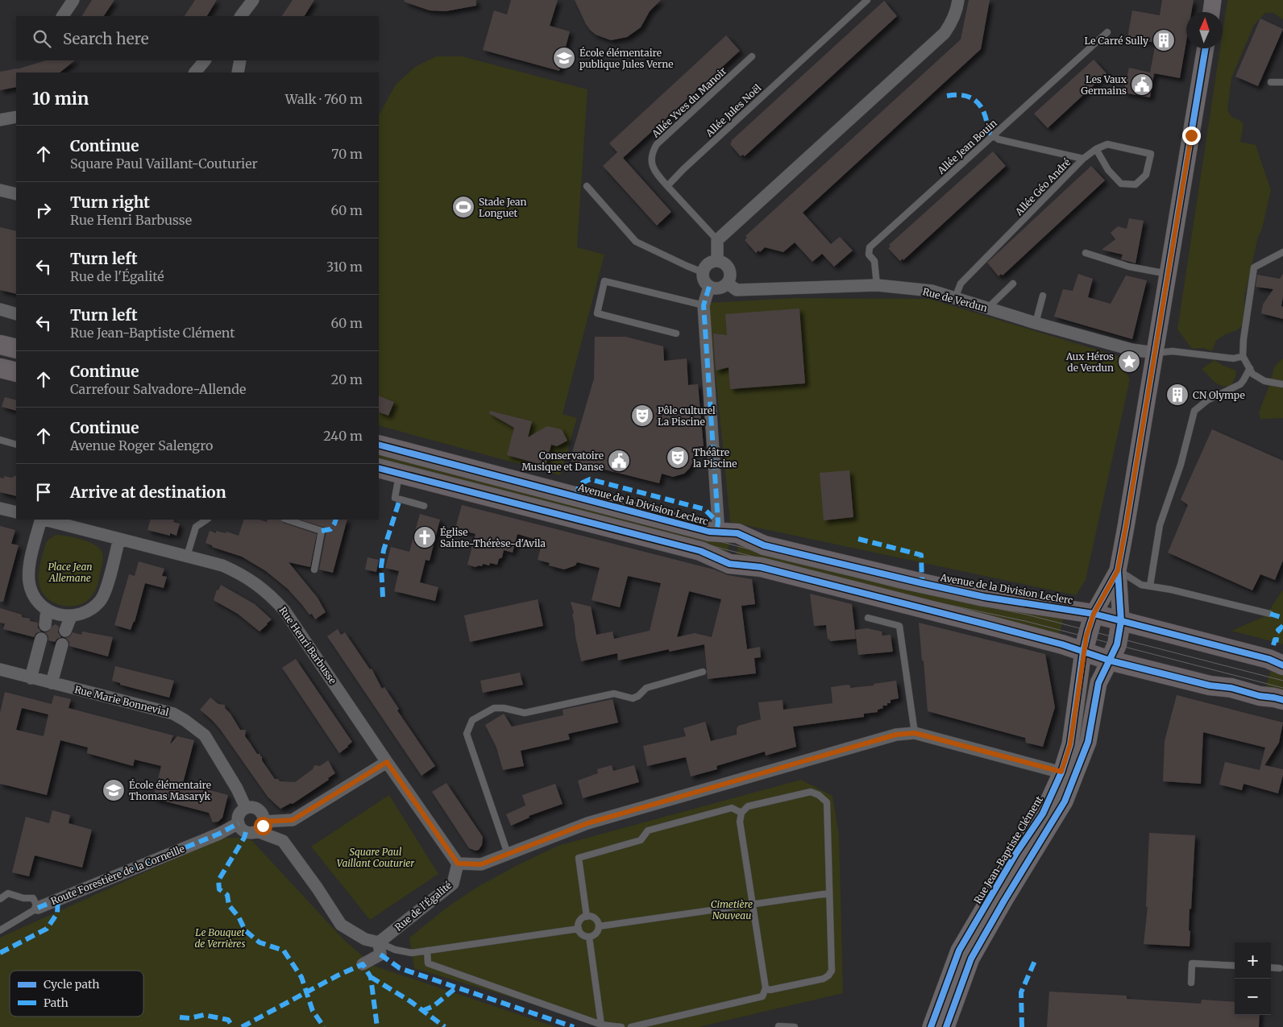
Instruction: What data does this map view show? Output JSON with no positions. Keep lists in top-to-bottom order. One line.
{"streets":{"main road":["Avenue de la Division Leclerc","Rue Jean-Baptiste Clément"],"street":["Rue de Verdun","Rue Henri Barbusse","Rue Marie Bonnevial","Route Forestière de la Corneille","Rue de l'Égalité"],"lane":["Allée Yves du Manoir","Allée Jules Noël","Allée Jean Bouin","Allée Géo André"]},"crossings":[["Allée Yves du Manoir","Allée Jules Noël"],["Allée Jean Bouin","Allée Géo André"],["Allée Jean Bouin","Rue de Verdun"],["Allée Géo André","Rue de Verdun"],["Rue Henri Barbusse","Rue de l'Égalité"],["Rue Marie Bonnevial","Route Forestière de la Corneille"]],"parks":["Place Jean Allemane","Square Paul Vaillant Couturier","Cimetière Nouveau","Le Bouquet de Verrières"],"places":{"building":["Le Carré Sully","CN Olympe"],"school or university":["École élémentaire publique Jules Verne","École élémentaire Thomas Masaryk"],"public building":["Les Vaux Germains","Conservatoire Musique et Danse"],"sports":["Stade Jean Longuet"],"place":["Aux Héros de Verdun"],"theatre":["Pôle culturel La Piscine","Théâtre la Piscine"],"church":["Église Sainte-Thérèse-d'Avila"]},"legend":["Cycle path","Path"],"north":"top","page":{"search":"Search here","heading":["10 min","Walk · 760 m"],"list":[["Continue","Square Paul Vaillant-Couturier","70 m"],["Turn right","Rue Henri Barbusse","60 m"],["Turn left","Rue de l'Égalité","310 m"],["Turn left","Rue Jean-Baptiste Clément","60 m"],["Continue","Carrefour Salvadore-Allende","20 m"],["Continue","Avenue Roger Salengro","240 m"],"Arrive at destination"],"map_buttons":["+","−"]}}
